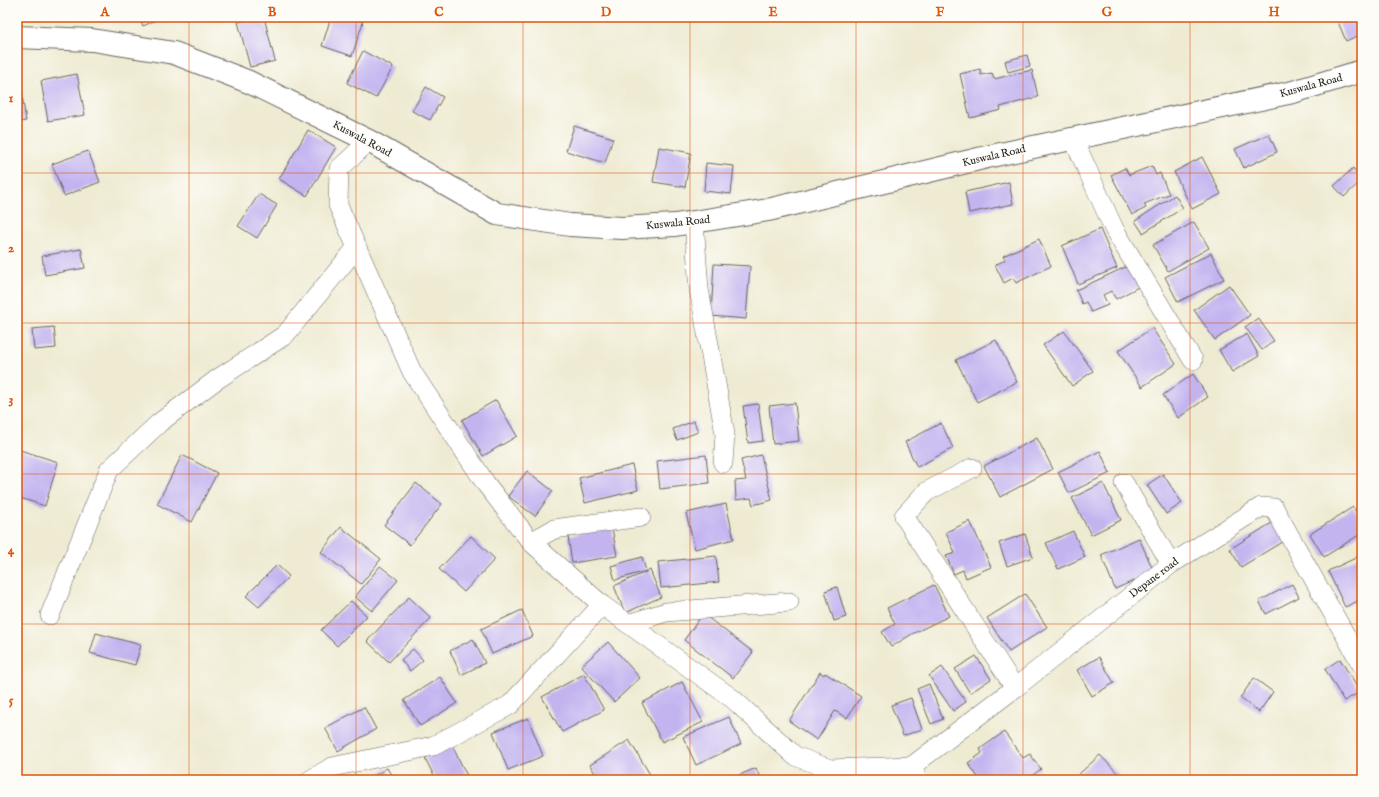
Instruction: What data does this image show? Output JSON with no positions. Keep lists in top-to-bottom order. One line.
{"streets":{"street":["Kuswala Road","Depane road"]},"grid":{"columns":["A","B","C","D","E","F","G","H"],"rows":["1","2","3","4","5"]}}
